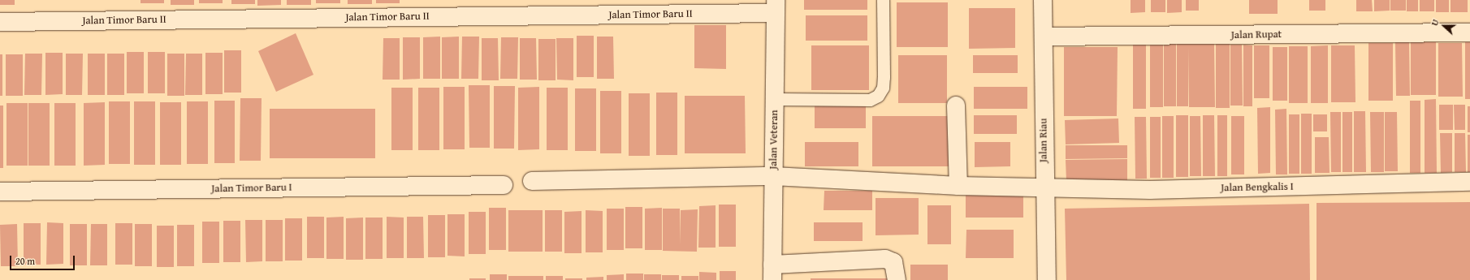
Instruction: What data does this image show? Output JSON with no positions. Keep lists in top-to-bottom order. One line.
{"streets":{"street":["Jalan Timor Baru II","Jalan Rupat","Jalan Veteran","Jalan Riau","Jalan Bengkalis I","Jalan Timor Baru I"]},"crossings":[["Jalan Timor Baru II","Jalan Veteran"],["Jalan Rupat","Jalan Riau"],["Jalan Veteran","Jalan Bengkalis I"],["Jalan Riau","Jalan Bengkalis I"]],"scale_bar":"20 m","north":"left"}
